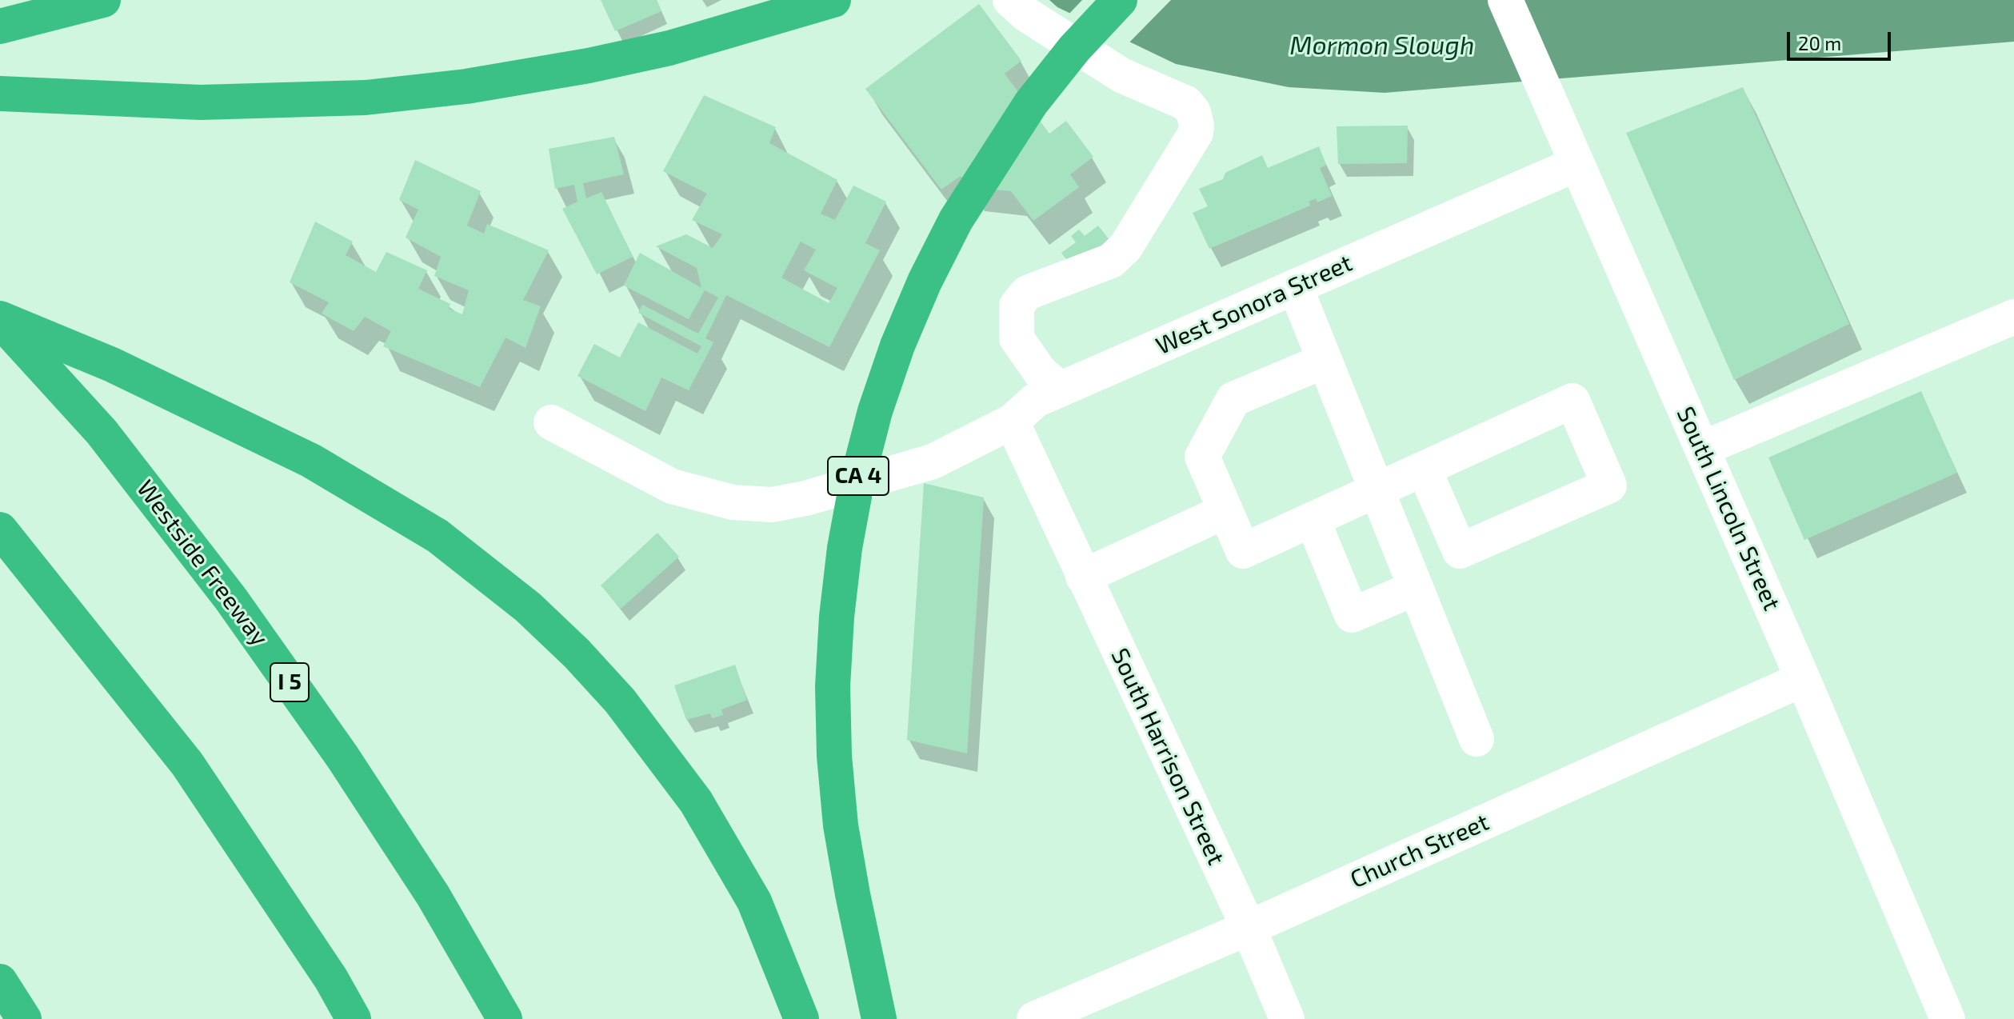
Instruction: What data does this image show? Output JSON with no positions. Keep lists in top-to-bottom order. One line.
{"streets":{"highway":["CA 4","Westside Freeway","I 5"],"street":["West Sonora Street","South Lincoln Street","South Harrison Street","Church Street"]},"crossings":[["West Sonora Street","South Lincoln Street"],["West Sonora Street","South Harrison Street"],["South Lincoln Street","Church Street"],["South Harrison Street","Church Street"]],"water":["Mormon Slough"],"scale_bar":"20 m"}
